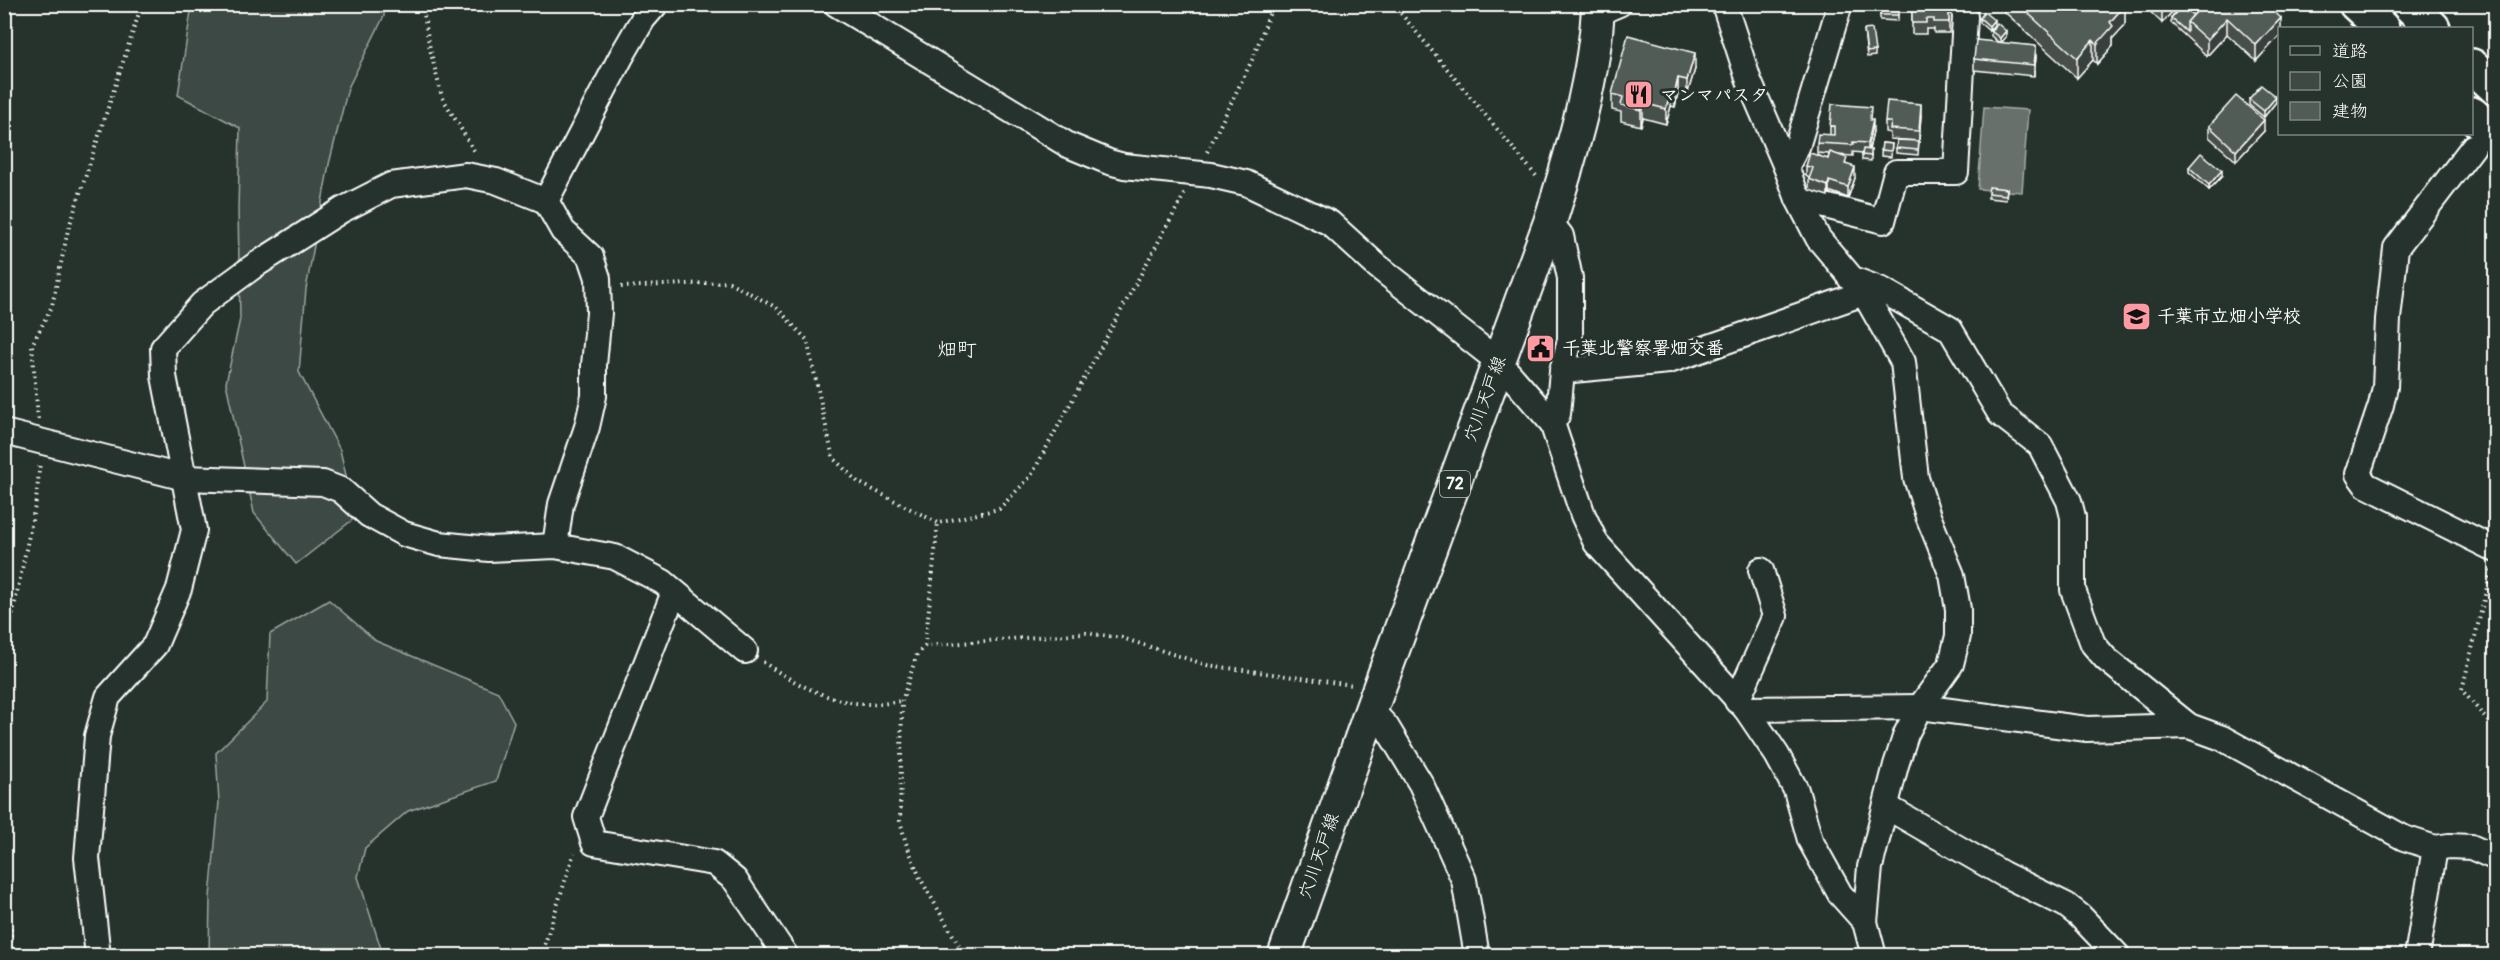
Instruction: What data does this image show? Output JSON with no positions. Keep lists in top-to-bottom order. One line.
{"streets":{"main road":["穴川天戸線","72"]},"districts":["畑町"],"places":{"restaurant":["マンマパスタ"],"school or university":["千葉市立畑小学校"],"public building":["千葉北警察署畑交番"]},"legend":["道路","公園","建物"]}
